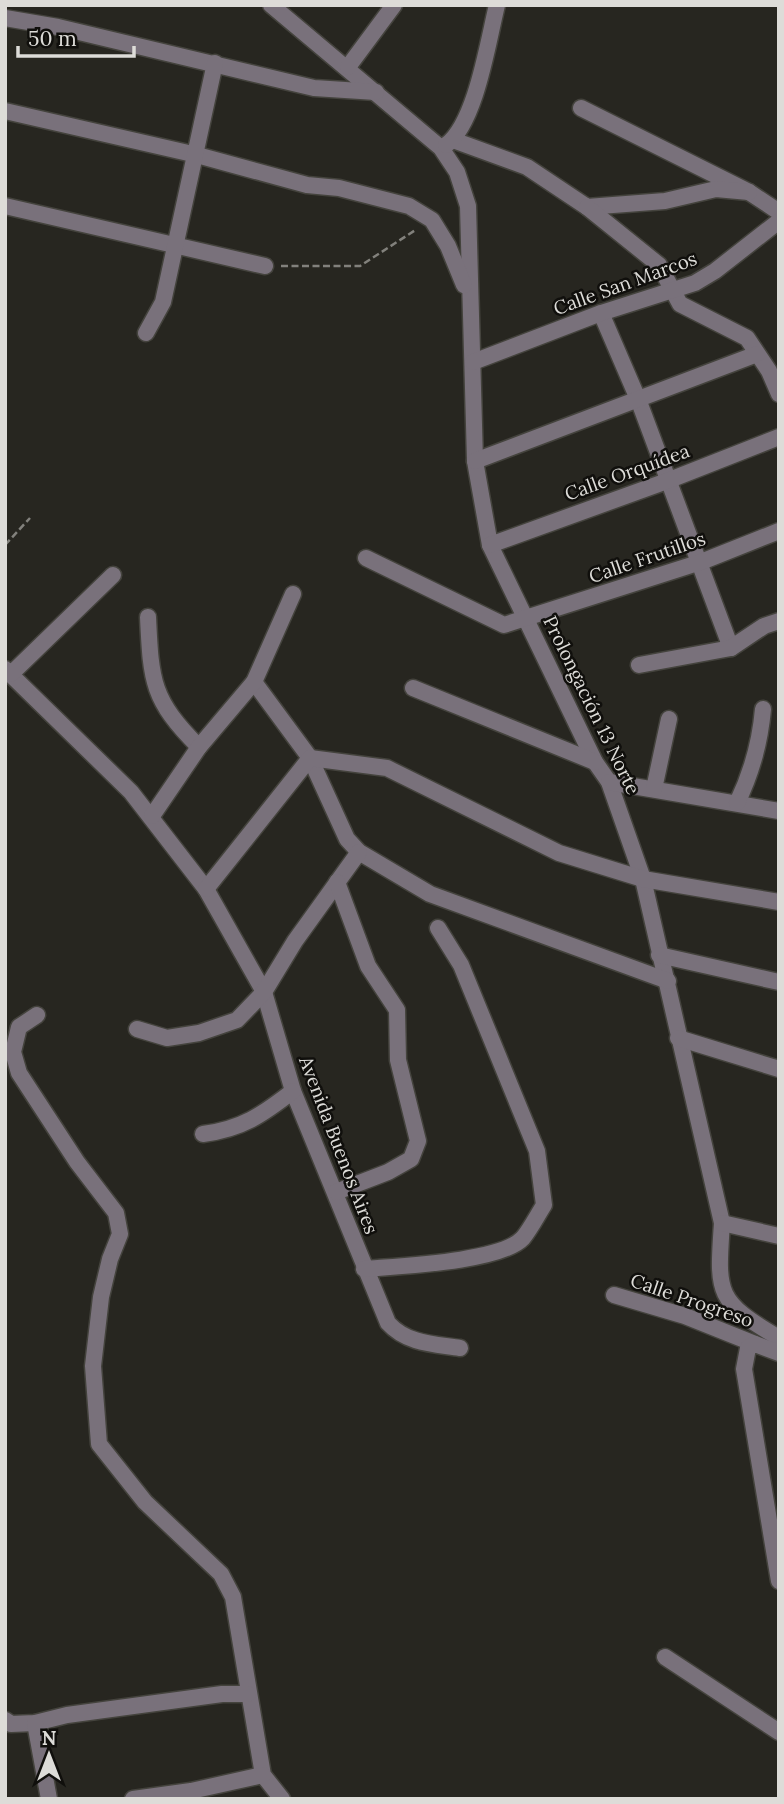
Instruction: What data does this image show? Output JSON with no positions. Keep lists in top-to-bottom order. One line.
{"streets":{"street":["Calle San Marcos","Calle Orquídea","Calle Frutillos","Prolongación 13 Norte","Avenida Buenos Aires","Calle Progreso"]},"crossings":[["Calle San Marcos","Prolongación 13 Norte"],["Calle Orquídea","Prolongación 13 Norte"],["Calle Frutillos","Prolongación 13 Norte"]],"scale_bar":"50 m","north":"top"}
